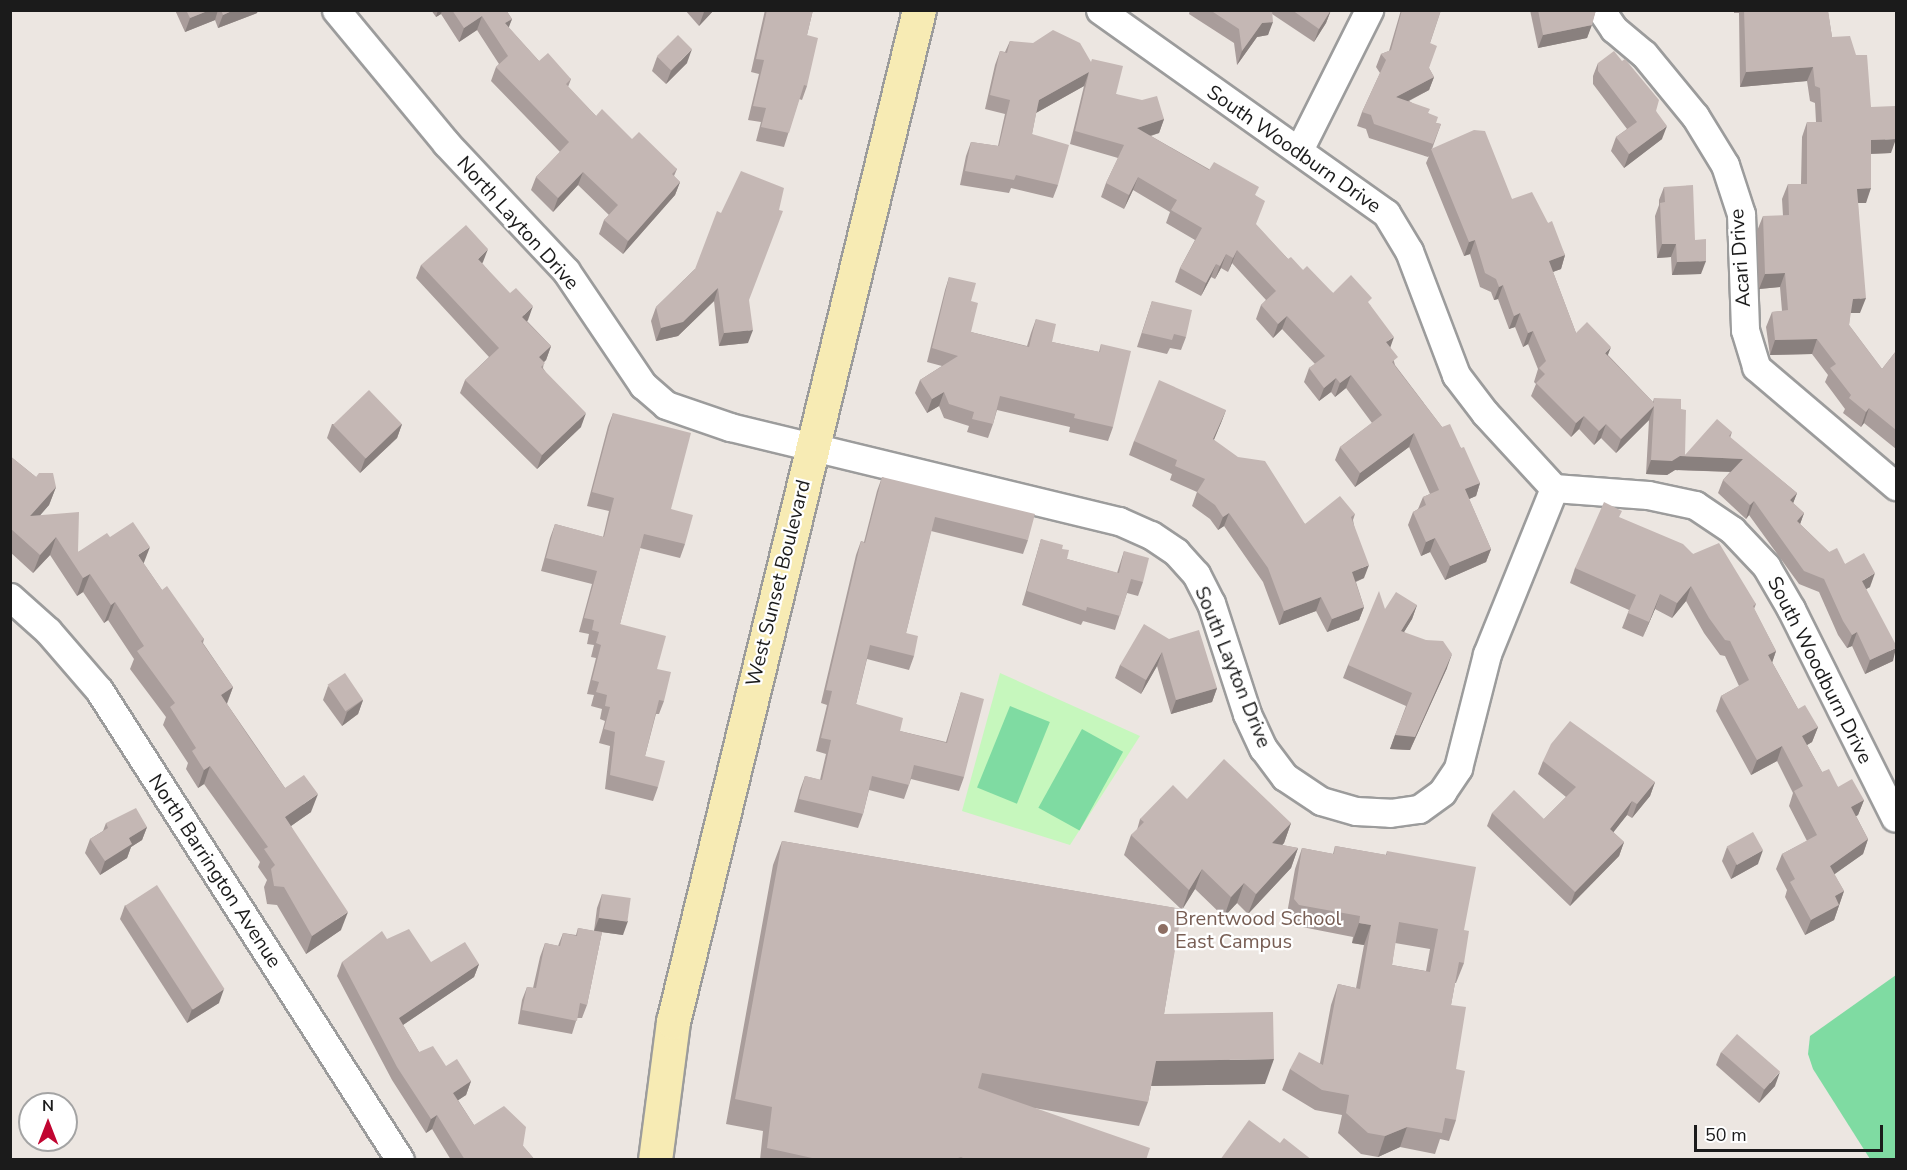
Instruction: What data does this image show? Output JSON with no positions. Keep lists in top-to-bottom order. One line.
{"streets":{"main road":["West Sunset Boulevard"],"street":["South Woodburn Drive","North Layton Drive","Acari Drive","South Layton Drive","North Barrington Avenue"]},"crossings":[["South Woodburn Drive","South Layton Drive"],["North Layton Drive","West Sunset Boulevard"],["North Layton Drive","South Layton Drive"],["West Sunset Boulevard","South Layton Drive"]],"places":["Brentwood School East Campus"],"scale_bar":"50 m","north":"top"}
